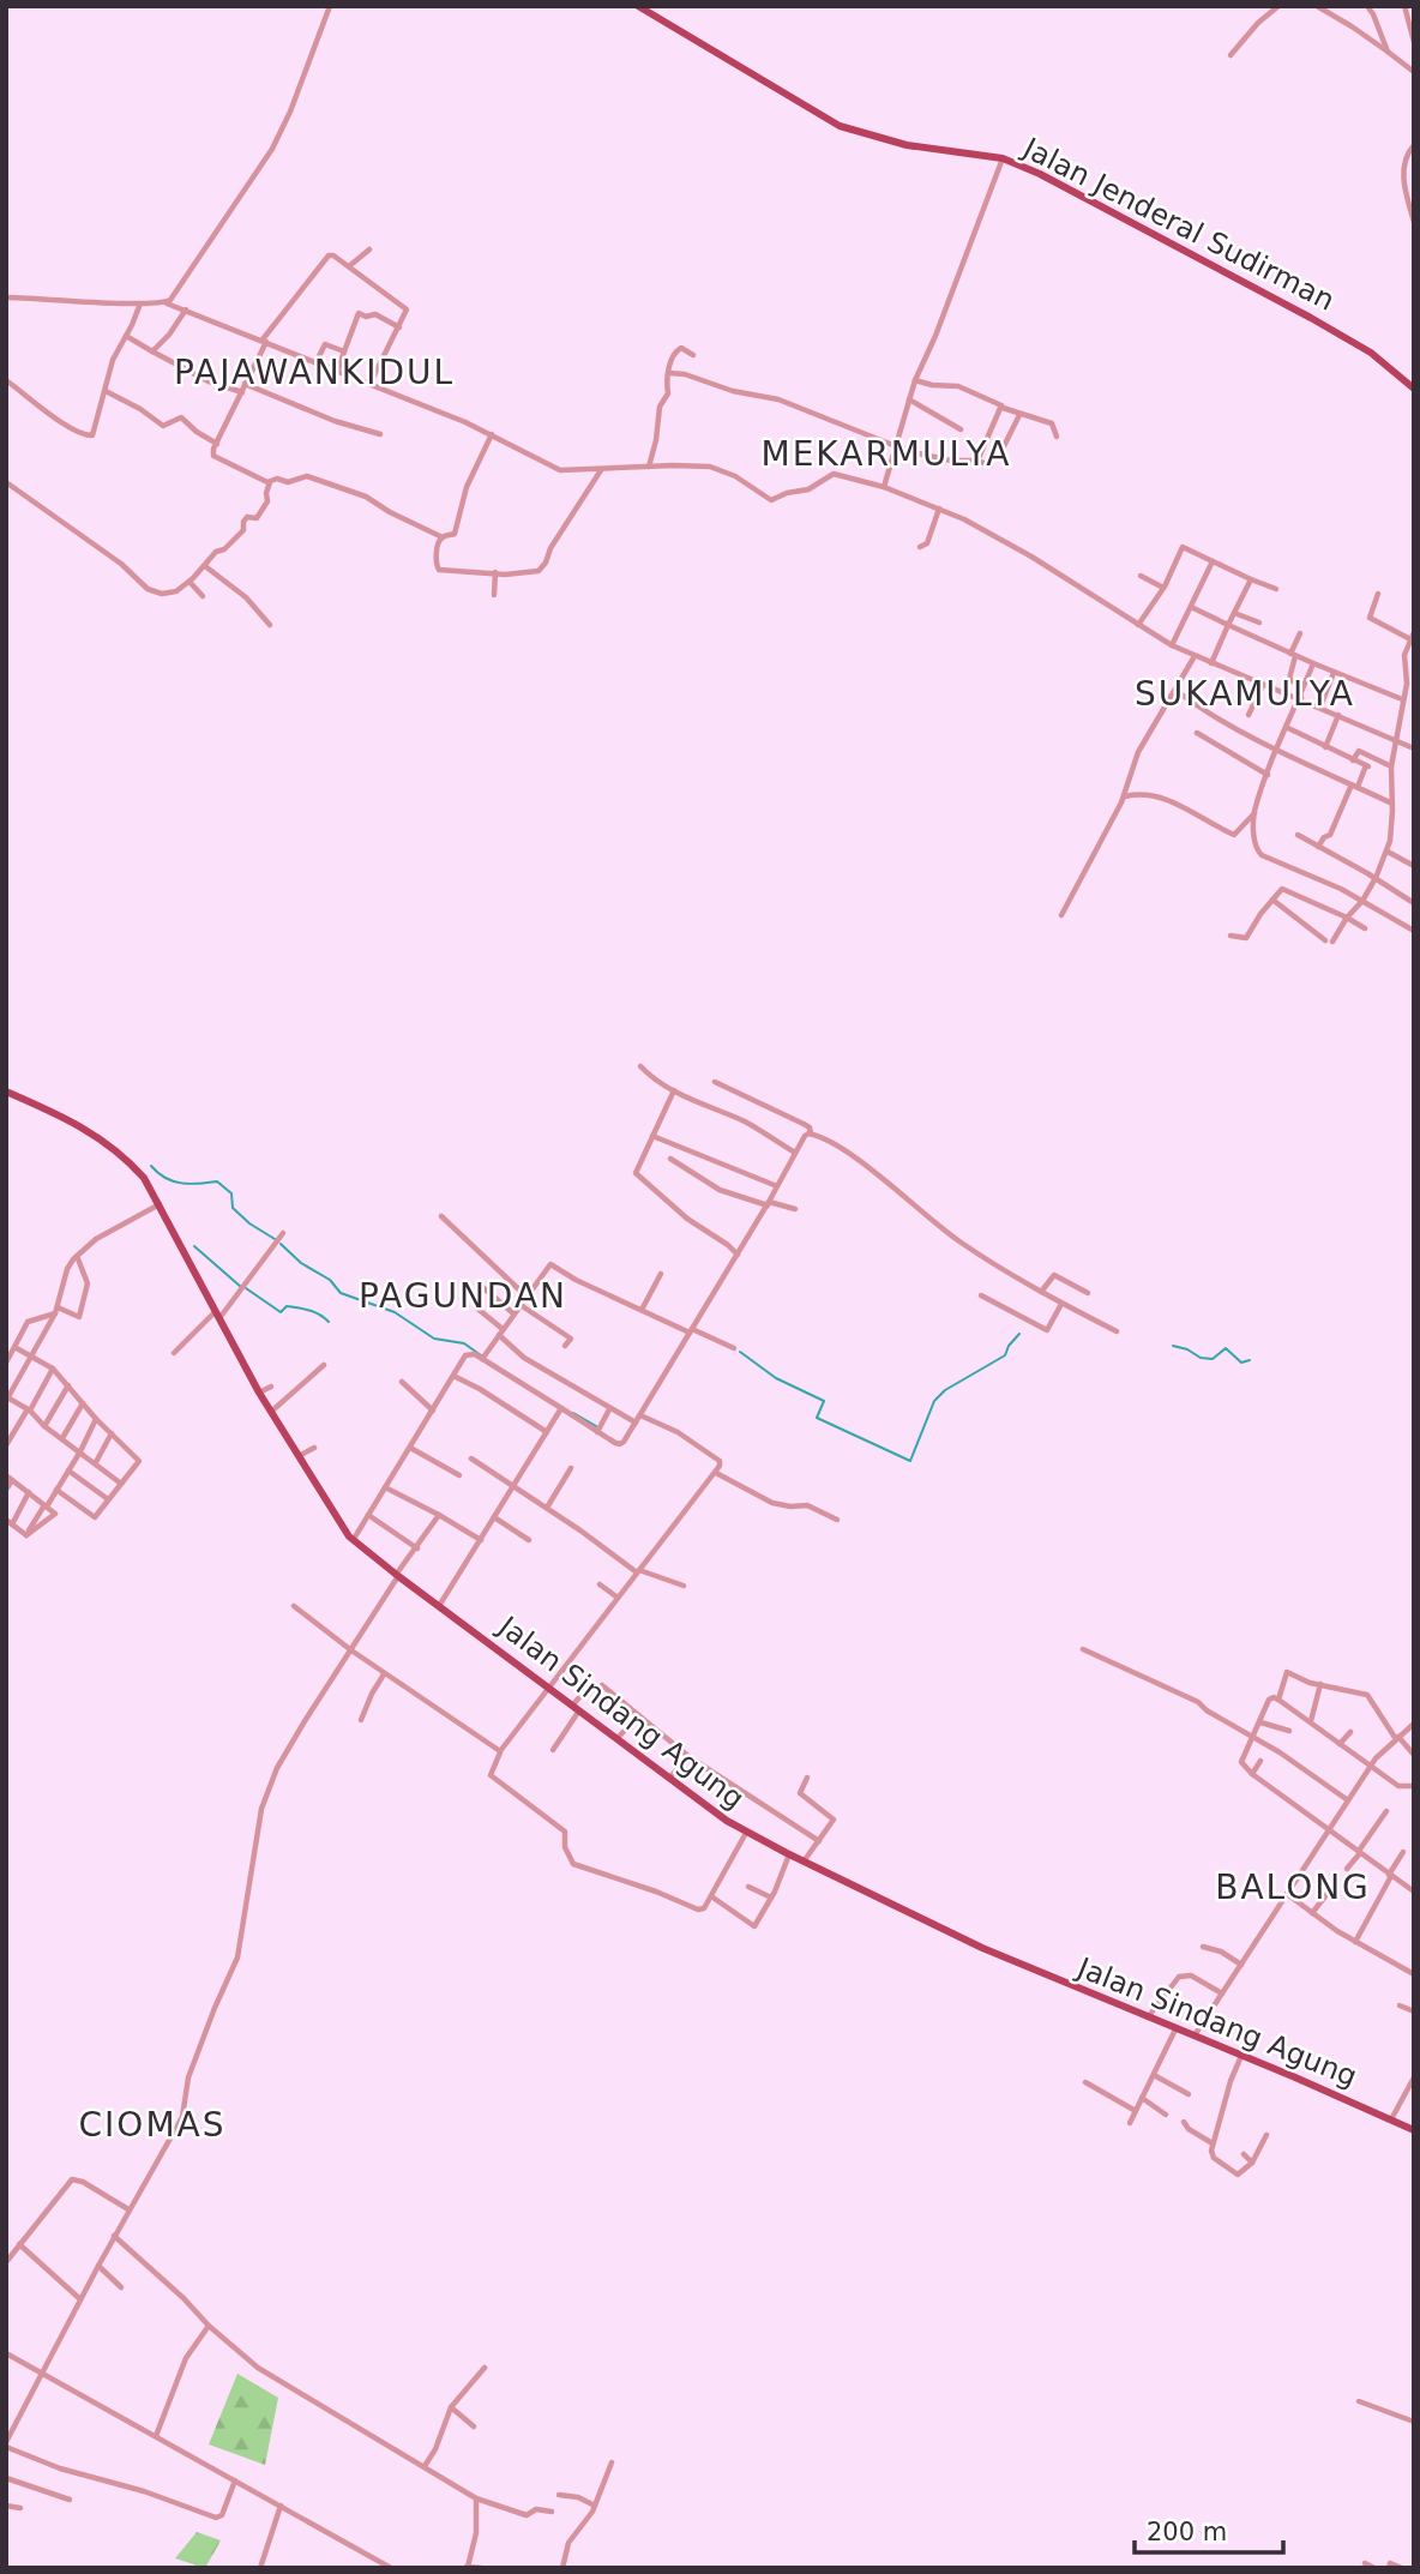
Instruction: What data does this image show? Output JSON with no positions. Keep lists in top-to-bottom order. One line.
{"streets":{"main road":["Jalan Jenderal Sudirman","Jalan Sindang Agung"]},"districts":["PAJAWANKIDUL","MEKARMULYA","SUKAMULYA","PAGUNDAN","BALONG","CIOMAS"],"scale_bar":"200 m"}
